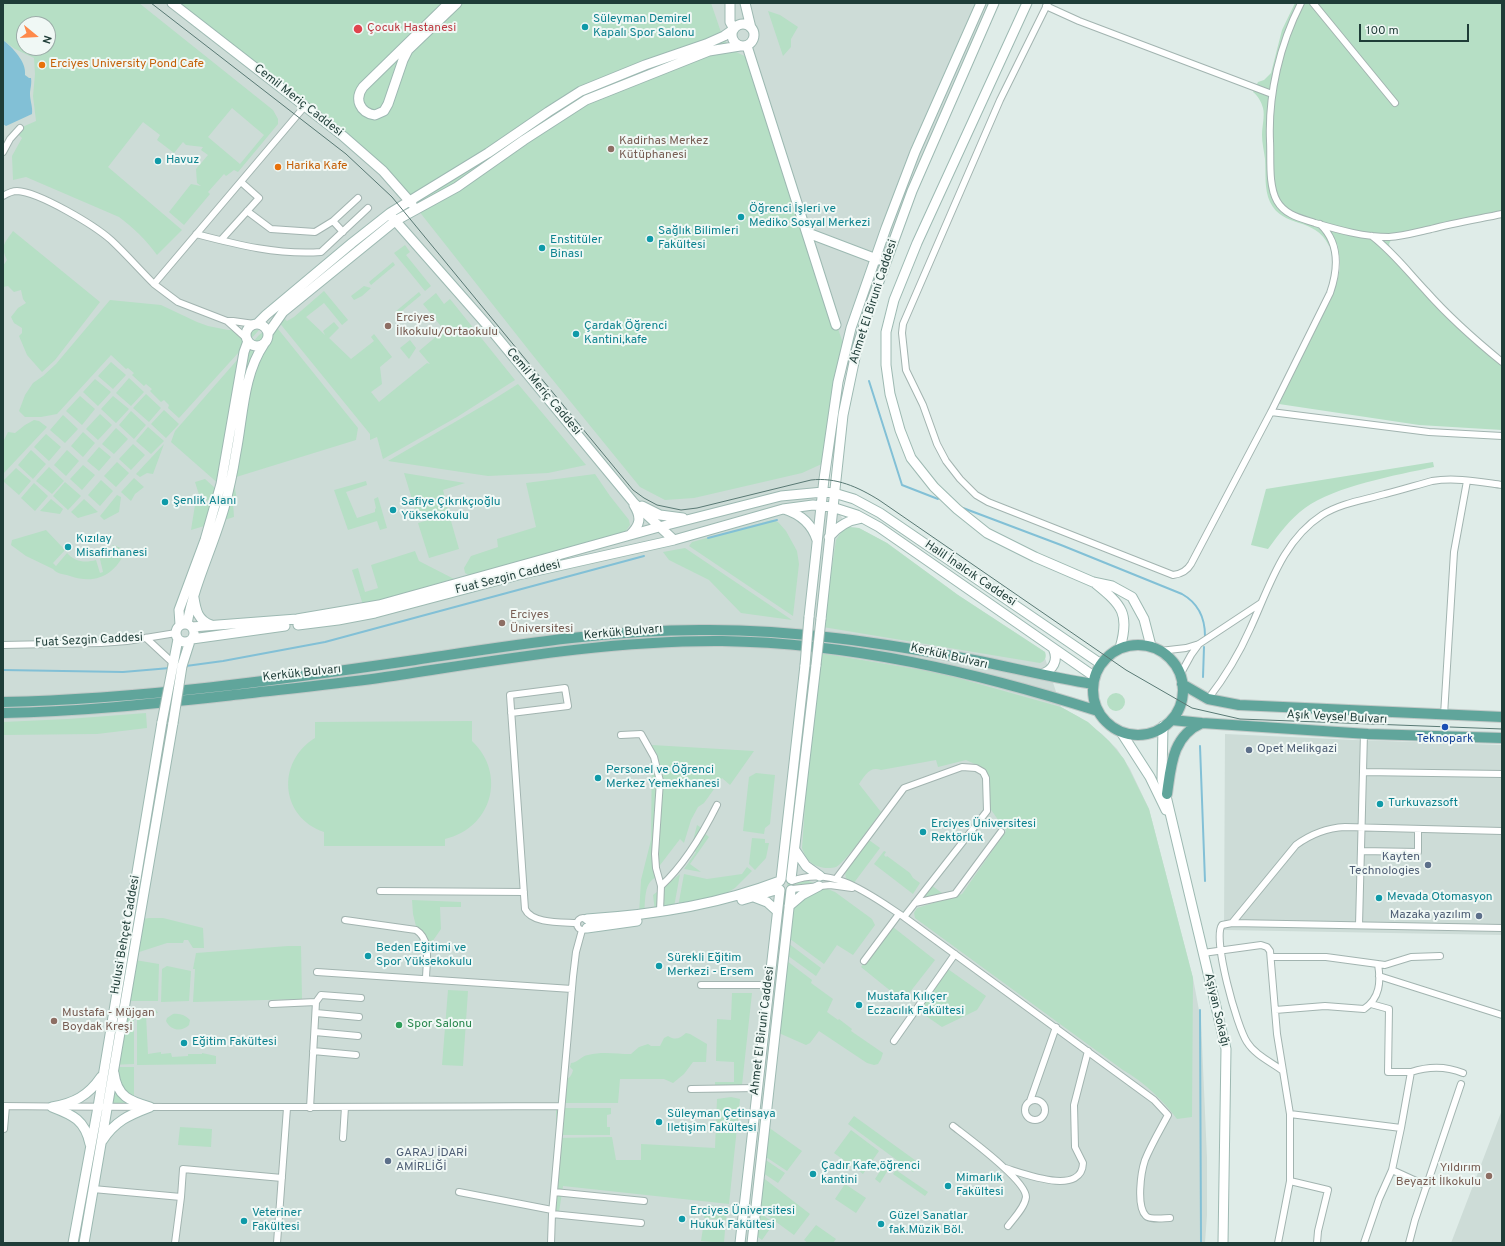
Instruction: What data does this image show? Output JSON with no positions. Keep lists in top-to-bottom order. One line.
{"streets":{"main road":["Kerkük Bulvarı","Aşık Veysel Bulvarı"],"street":["Cemil Meriç Caddesi","Ahmet El Biruni Caddesi","Halil İnalcık Caddesi","Fuat Sezgin Caddesi","Hulusi Behçet Caddesi","Aşiyan Sokağı"]},"crossings":[["Ahmet El Biruni Caddesi","Halil İnalcık Caddesi"],["Ahmet El Biruni Caddesi","Fuat Sezgin Caddesi"],["Halil İnalcık Caddesi","Fuat Sezgin Caddesi"],["Halil İnalcık Caddesi","Kerkük Bulvarı"],["Halil İnalcık Caddesi","Aşık Veysel Bulvarı"],["Halil İnalcık Caddesi","Aşiyan Sokağı"],["Fuat Sezgin Caddesi","Hulusi Behçet Caddesi"],["Kerkük Bulvarı","Aşık Veysel Bulvarı"],["Kerkük Bulvarı","Aşiyan Sokağı"],["Aşık Veysel Bulvarı","Aşiyan Sokağı"]],"places":["Süleyman Demirel Kapalı Spor Salonu","Çocuk Hastanesi","Erciyes University Pond Cafe","Kadirhas Merkez Kütüphanesi","Havuz","Harika Kafe","Öğrenci İşleri ve Mediko Sosyal Merkezi","Sağlık Bilimleri Fakültesi","Enstitüler Binası","Erciyes İlkokulu/Ortaokulu","Çardak Öğrenci Kantini,kafe","Şenlik Alanı","Safiye Çıkrıkçıoğlu Yüksekokulu","Kızılay Misafirhanesi","Erciyes Üniversitesi","Teknopark","Opet Melikgazi","Personel ve Öğrenci Merkez Yemekhanesi","Turkuvazsoft","Erciyes Üniversitesi Rektörlük","Kayten Technologies","Mevada Otomasyon","Mazaka yazılım","Beden Eğitimi ve Spor Yüksekokulu","Sürekli Eğitim Merkezi - Ersem","Mustafa Kılıçer Eczacılık Fakültesi","Mustafa - Müjgan Boydak Kreşi","Spor Salonu","Eğitim Fakültesi","Süleyman Çetinsaya Iletişim Fakültesi","GARAJ İDARİ AMİRLİĞİ","Çadır Kafe,öğrenci kantini","Yıldırım Beyazit İlkokulu","Mimarlık Fakültesi","Erciyes Üniversitesi Hukuk Fakültesi","Veteriner Fakültesi","Güzel Sanatlar fak.Müzik Böl."],"scale_bar":"100 m","north":"right"}
